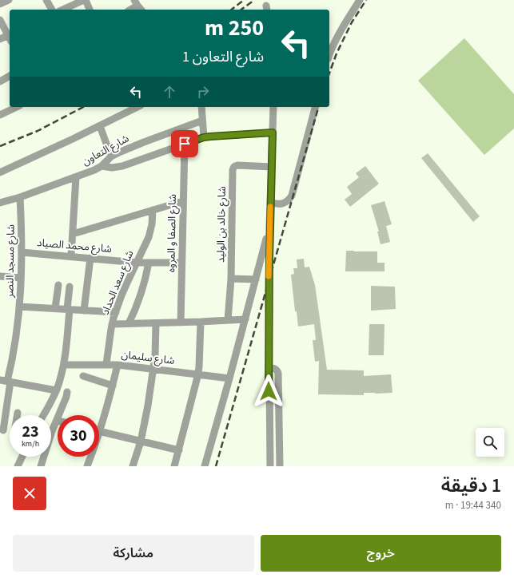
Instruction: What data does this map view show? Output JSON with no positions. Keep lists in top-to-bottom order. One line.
{"streets":{"street":["شارع التعاون","شارع خالد بن الوليد","شارع الصفا و المروه","شارع محمد الصياد","شارع مسجد النصر","شارع سعد الحداد","شارع سليمان"]},"crossings":[["شارع التعاون","شارع مسجد النصر"],["شارع الصفا و المروه","شارع محمد الصياد"],["شارع محمد الصياد","شارع مسجد النصر"],["شارع محمد الصياد","شارع سعد الحداد"],["شارع سعد الحداد","شارع سليمان"]],"page":{"turn":["250 m","شارع التعاون 1"],"speed":"23 km/h","limit":"30","heading":["1 دقيقة","340 m · 19:44"],"buttons":["خروج","مشاركة"]}}
